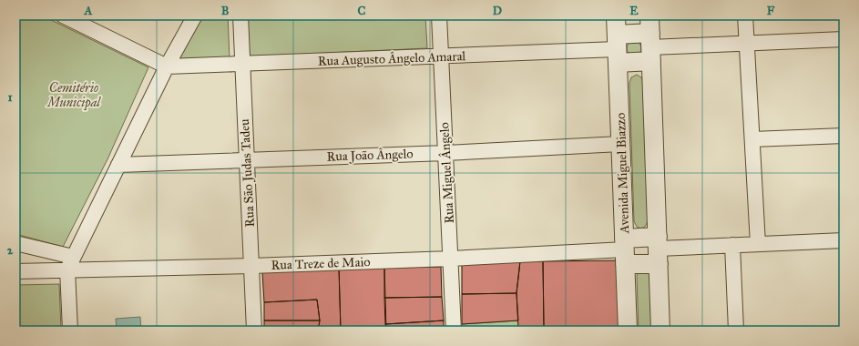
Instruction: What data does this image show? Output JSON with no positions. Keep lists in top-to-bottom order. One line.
{"streets":{"street":["Rua Augusto Ângelo Amaral","Rua João Ângelo","Rua São Judas Tadeu","Rua Miguel Ângelo","Avenida Miguel Biazzo","Rua Treze de Maio"]},"crossings":[["Rua Augusto Ângelo Amaral","Rua São Judas Tadeu"],["Rua Augusto Ângelo Amaral","Rua Miguel Ângelo"],["Rua Augusto Ângelo Amaral","Avenida Miguel Biazzo"],["Rua João Ângelo","Rua São Judas Tadeu"],["Rua João Ângelo","Rua Miguel Ângelo"],["Rua João Ângelo","Avenida Miguel Biazzo"],["Rua São Judas Tadeu","Rua Treze de Maio"],["Rua Miguel Ângelo","Rua Treze de Maio"],["Avenida Miguel Biazzo","Rua Treze de Maio"]],"parks":["Cemitério Municipal"],"grid":{"columns":["A","B","C","D","E","F"],"rows":["1","2"]}}
